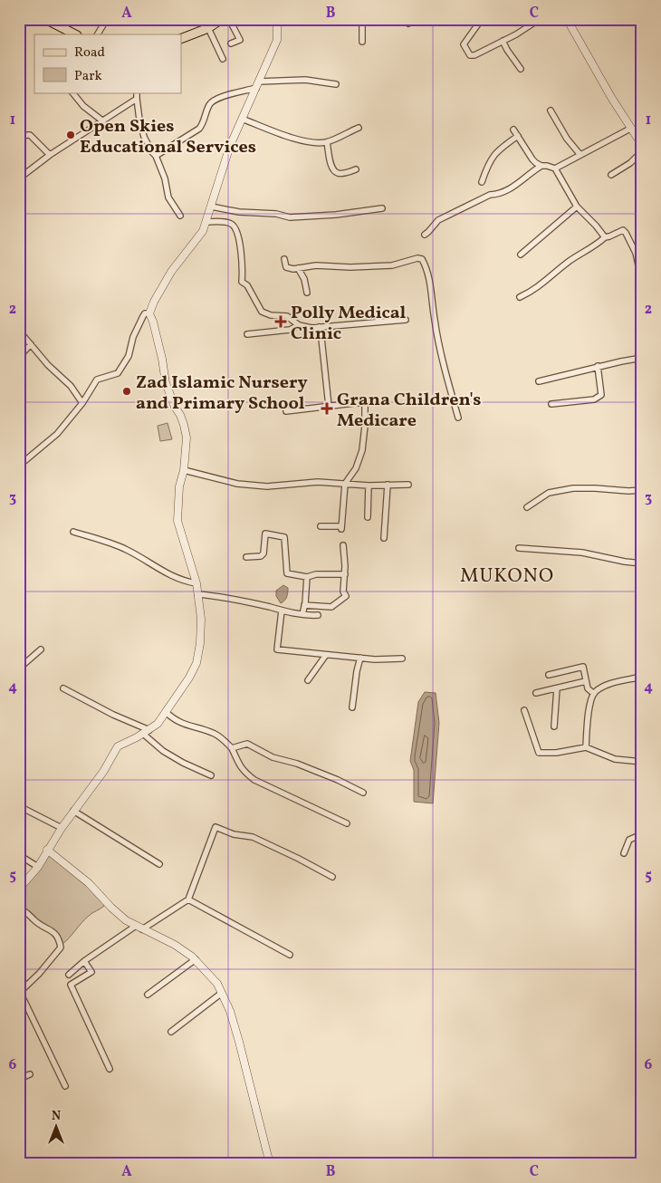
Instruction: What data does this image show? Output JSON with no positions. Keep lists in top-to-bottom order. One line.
{"districts":["MUKONO"],"places":{"other":["Open Skies Educational Services","Zad Islamic Nursery and Primary School"],"health":["Polly Medical Clinic","Grana Children's Medicare"]},"legend":["Road","Park"],"north":"top","grid":{"columns":["A","B","C"],"rows":["1","2","3","4","5","6"]}}
